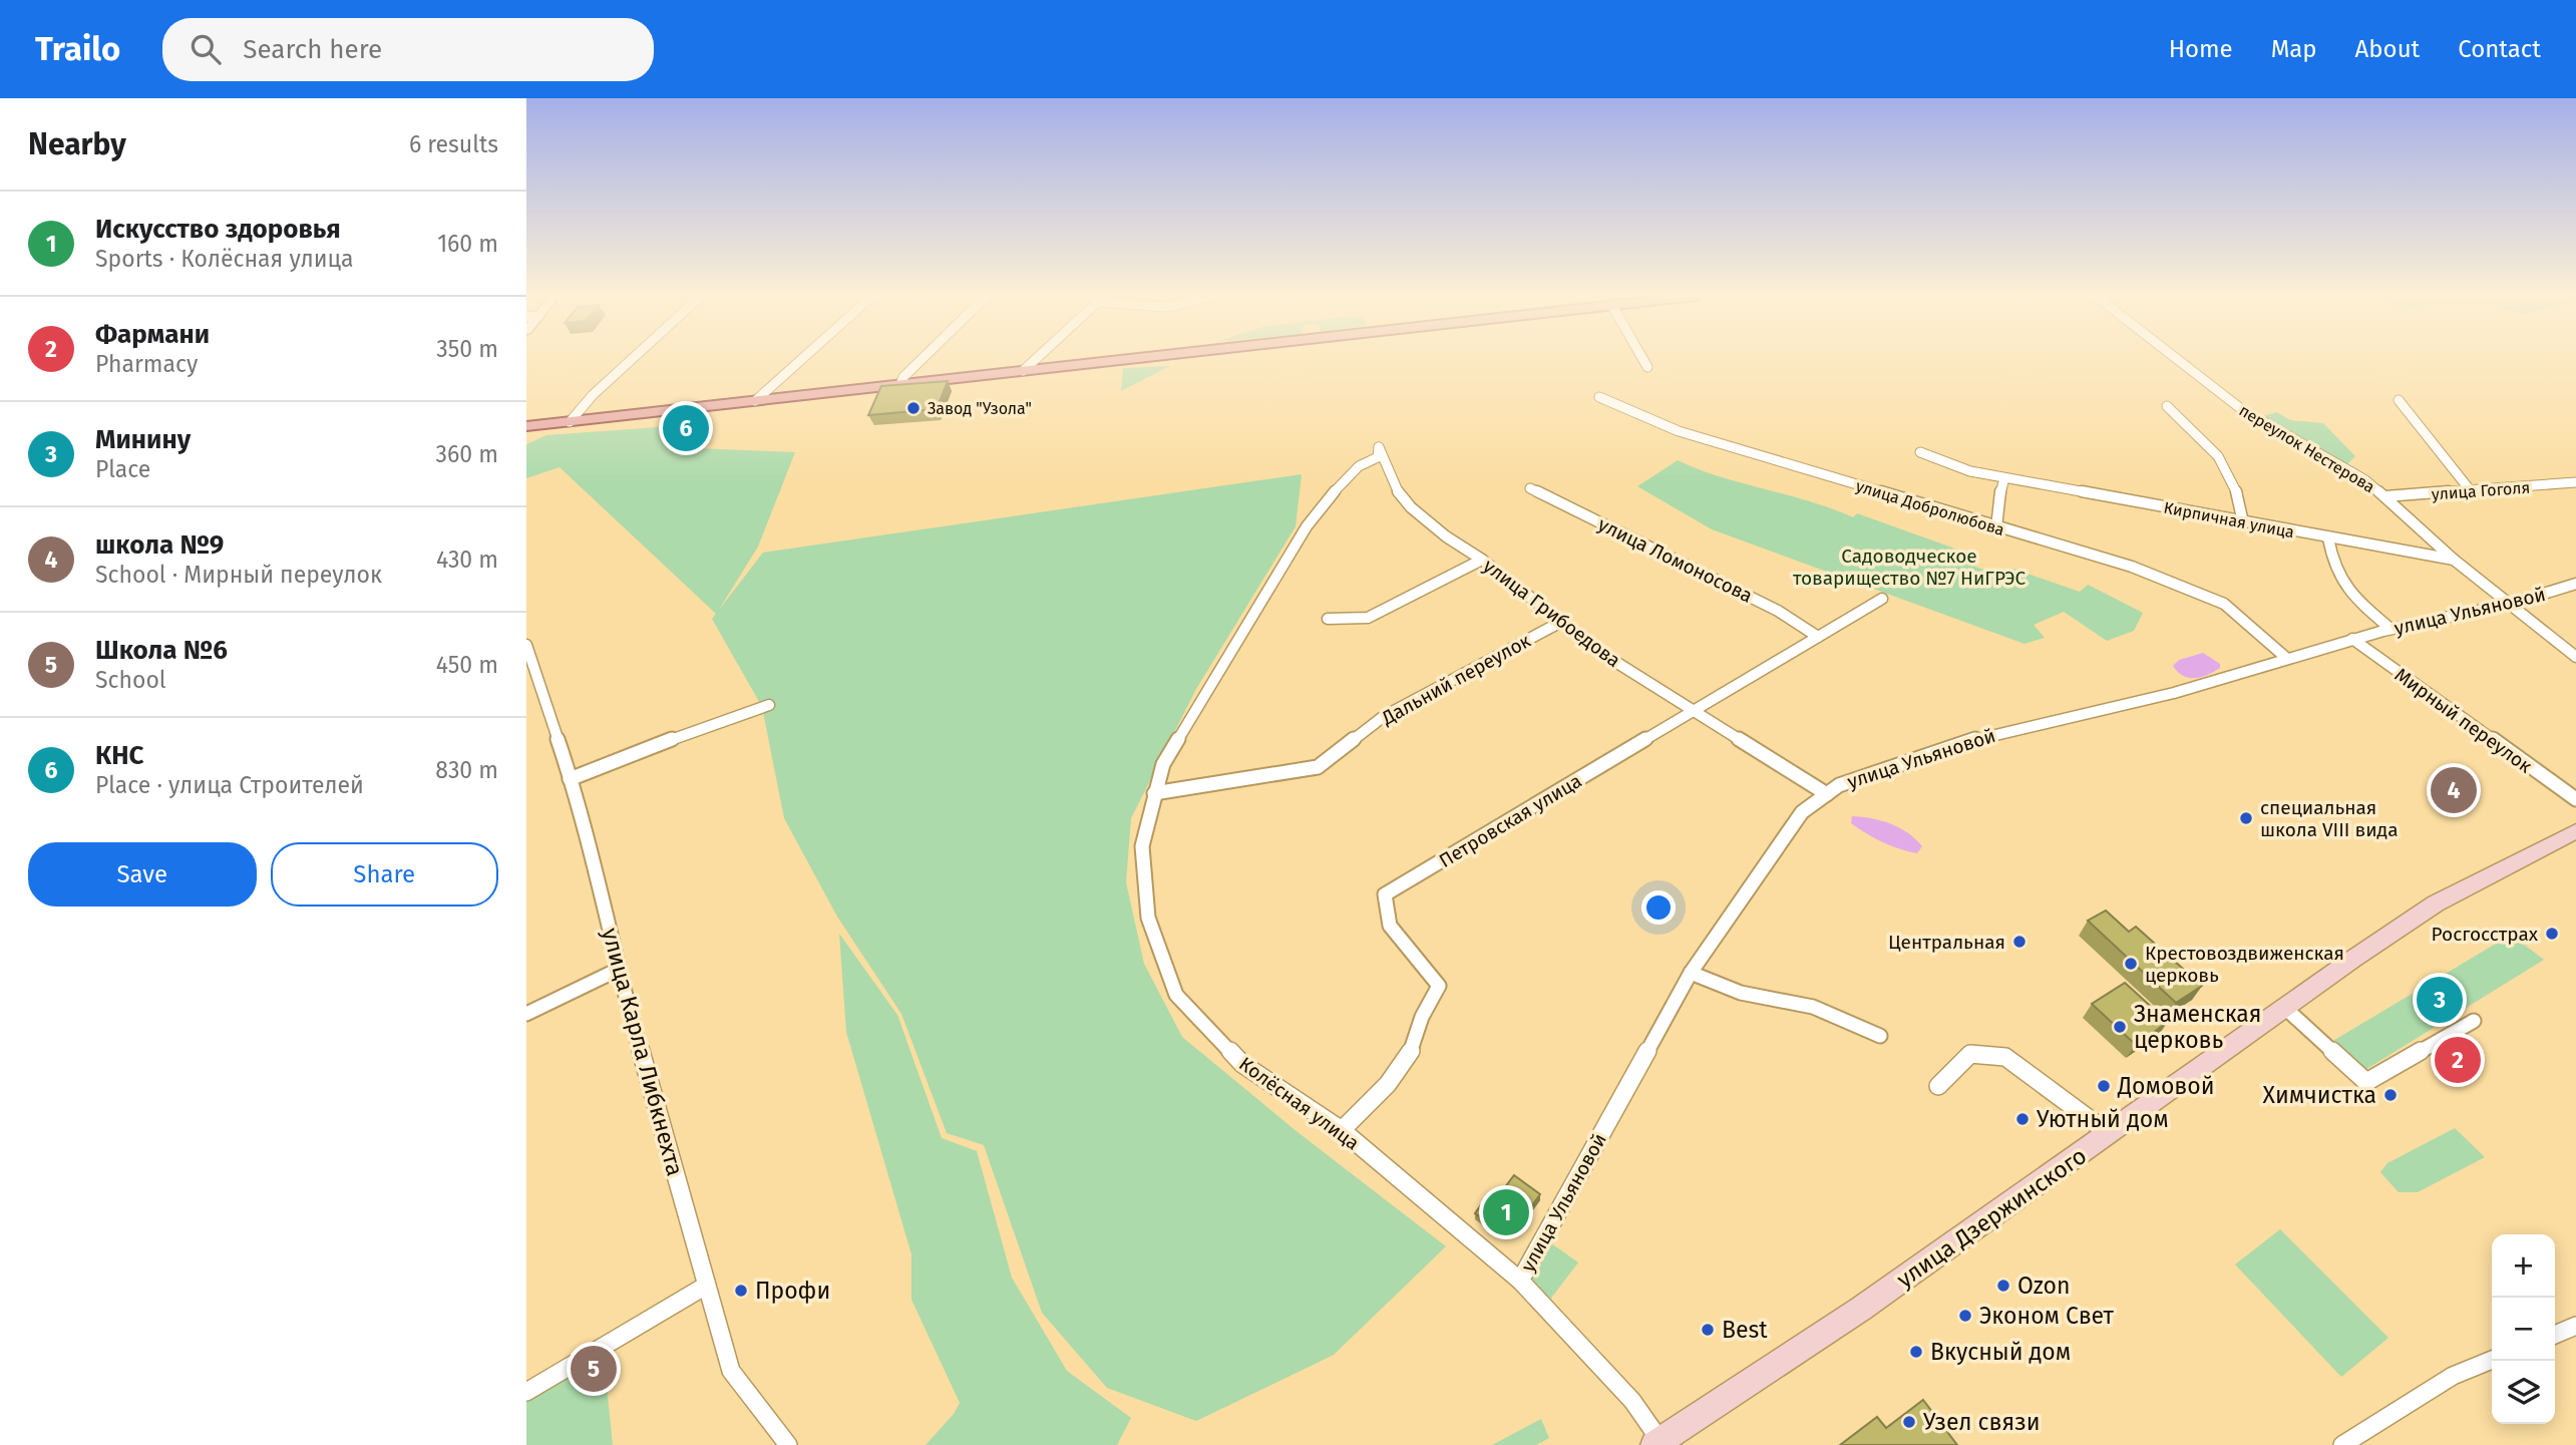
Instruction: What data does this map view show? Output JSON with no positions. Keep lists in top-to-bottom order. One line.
{"streets":{"main road":["улица Дзержинского"],"street":["переулок Нестерова","улица Гоголя","улица Добролюбова","Кирпичная улица","улица Ломоносова","улица Ульяновой","улица Грибоедова","Дальний переулок","Мирный переулок","Петровская улица","улица Карла Либкнехта","Колёсная улица"]},"crossings":[["переулок Нестерова","улица Гоголя"],["переулок Нестерова","Кирпичная улица"],["переулок Нестерова","улица Ульяновой"],["улица Добролюбова","улица Ульяновой"],["улица Ломоносова","Петровская улица"],["улица Ульяновой","улица Грибоедова"],["улица Ульяновой","Мирный переулок"],["улица Ульяновой","Колёсная улица"],["улица Грибоедова","Дальний переулок"],["улица Грибоедова","Петровская улица"],["улица Грибоедова","Колёсная улица"],["Дальний переулок","Колёсная улица"],["Петровская улица","Колёсная улица"],["Колёсная улица","улица Дзержинского"]],"parks":["Садоводческое товарищество №7 НиГРЭС"],"places":["Завод \"Узола\"","специальная школа VIII вида","Росгосстрах","Центральная","Крестовоздвиженская церковь","Знаменская церковь","Домовой","Химчистка","Уютный дом","Ozon","Профи","Эконом Свет","Best","Вкусный дом","Узел связи"],"page":{"header":"Trailo","search":"Search here","nav":["Home","Map","About","Contact"],"heading":["Nearby","6 results"],"list":[{"mark":"1","name":"Искусство здоровья","note":"Sports · Колёсная улица","value":"160 m"},{"mark":"2","name":"Фармани","note":"Pharmacy","value":"350 m"},{"mark":"3","name":"Минину","note":"Place","value":"360 m"},{"mark":"4","name":"школа №9","note":"School · Мирный переулок","value":"430 m"},{"mark":"5","name":"Школа №6","note":"School","value":"450 m"},{"mark":"6","name":"КНС","note":"Place · улица Строителей","value":"830 m"}],"pins":["6","4","3","2","1","5"],"buttons":["Save","Share"],"map_buttons":["+","−"]}}
